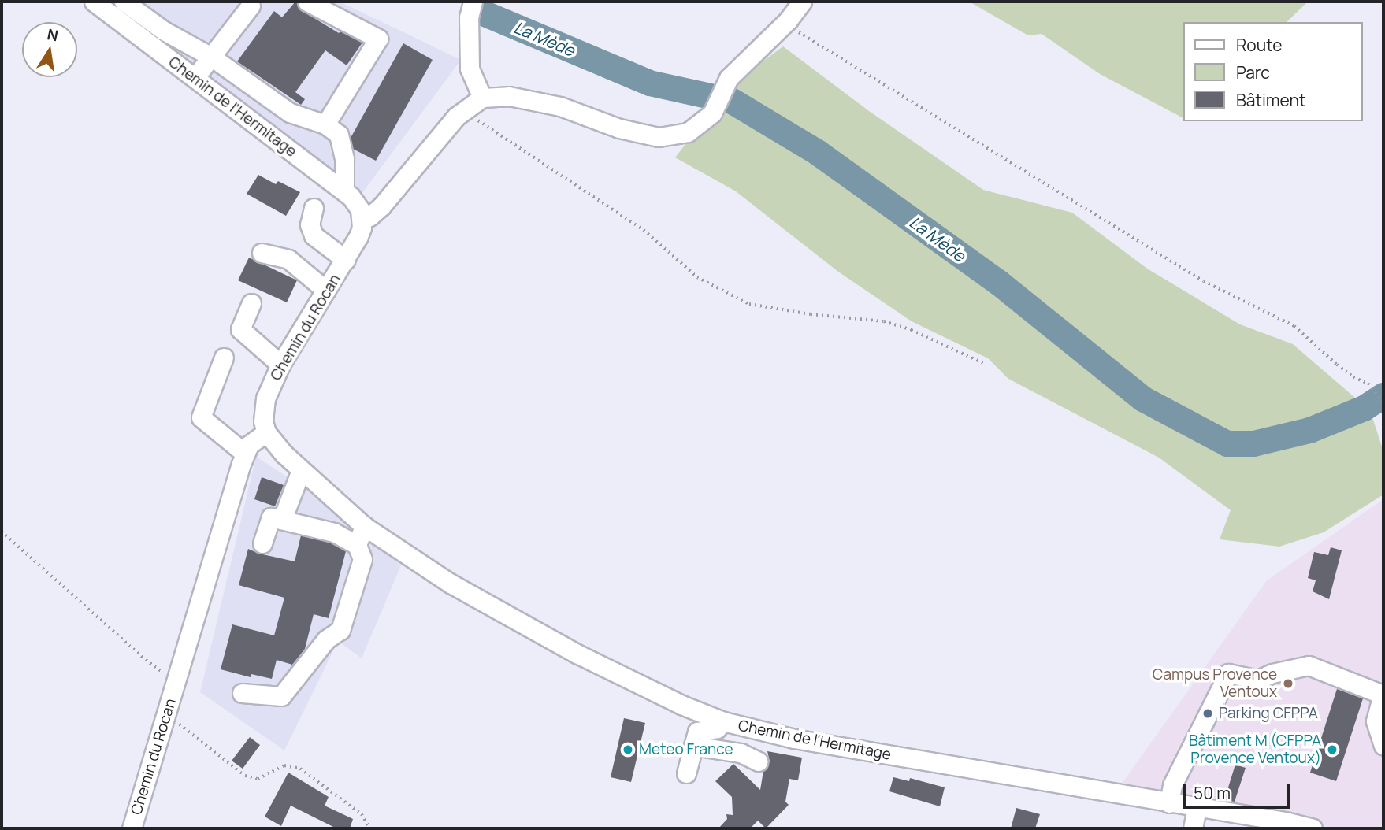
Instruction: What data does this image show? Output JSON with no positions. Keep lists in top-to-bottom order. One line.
{"streets":{"street":["Chemin de l'Hermitage","Chemin du Rocan"]},"crossings":[["Chemin de l'Hermitage","Chemin du Rocan"]],"water":["La Mède"],"places":["Campus Provence Ventoux","Parking CFPPA","Meteo France","Bâtiment M (CFPPA Provence Ventoux)"],"legend":["Route","Parc","Bâtiment"],"scale_bar":"50 m","north":"top"}
